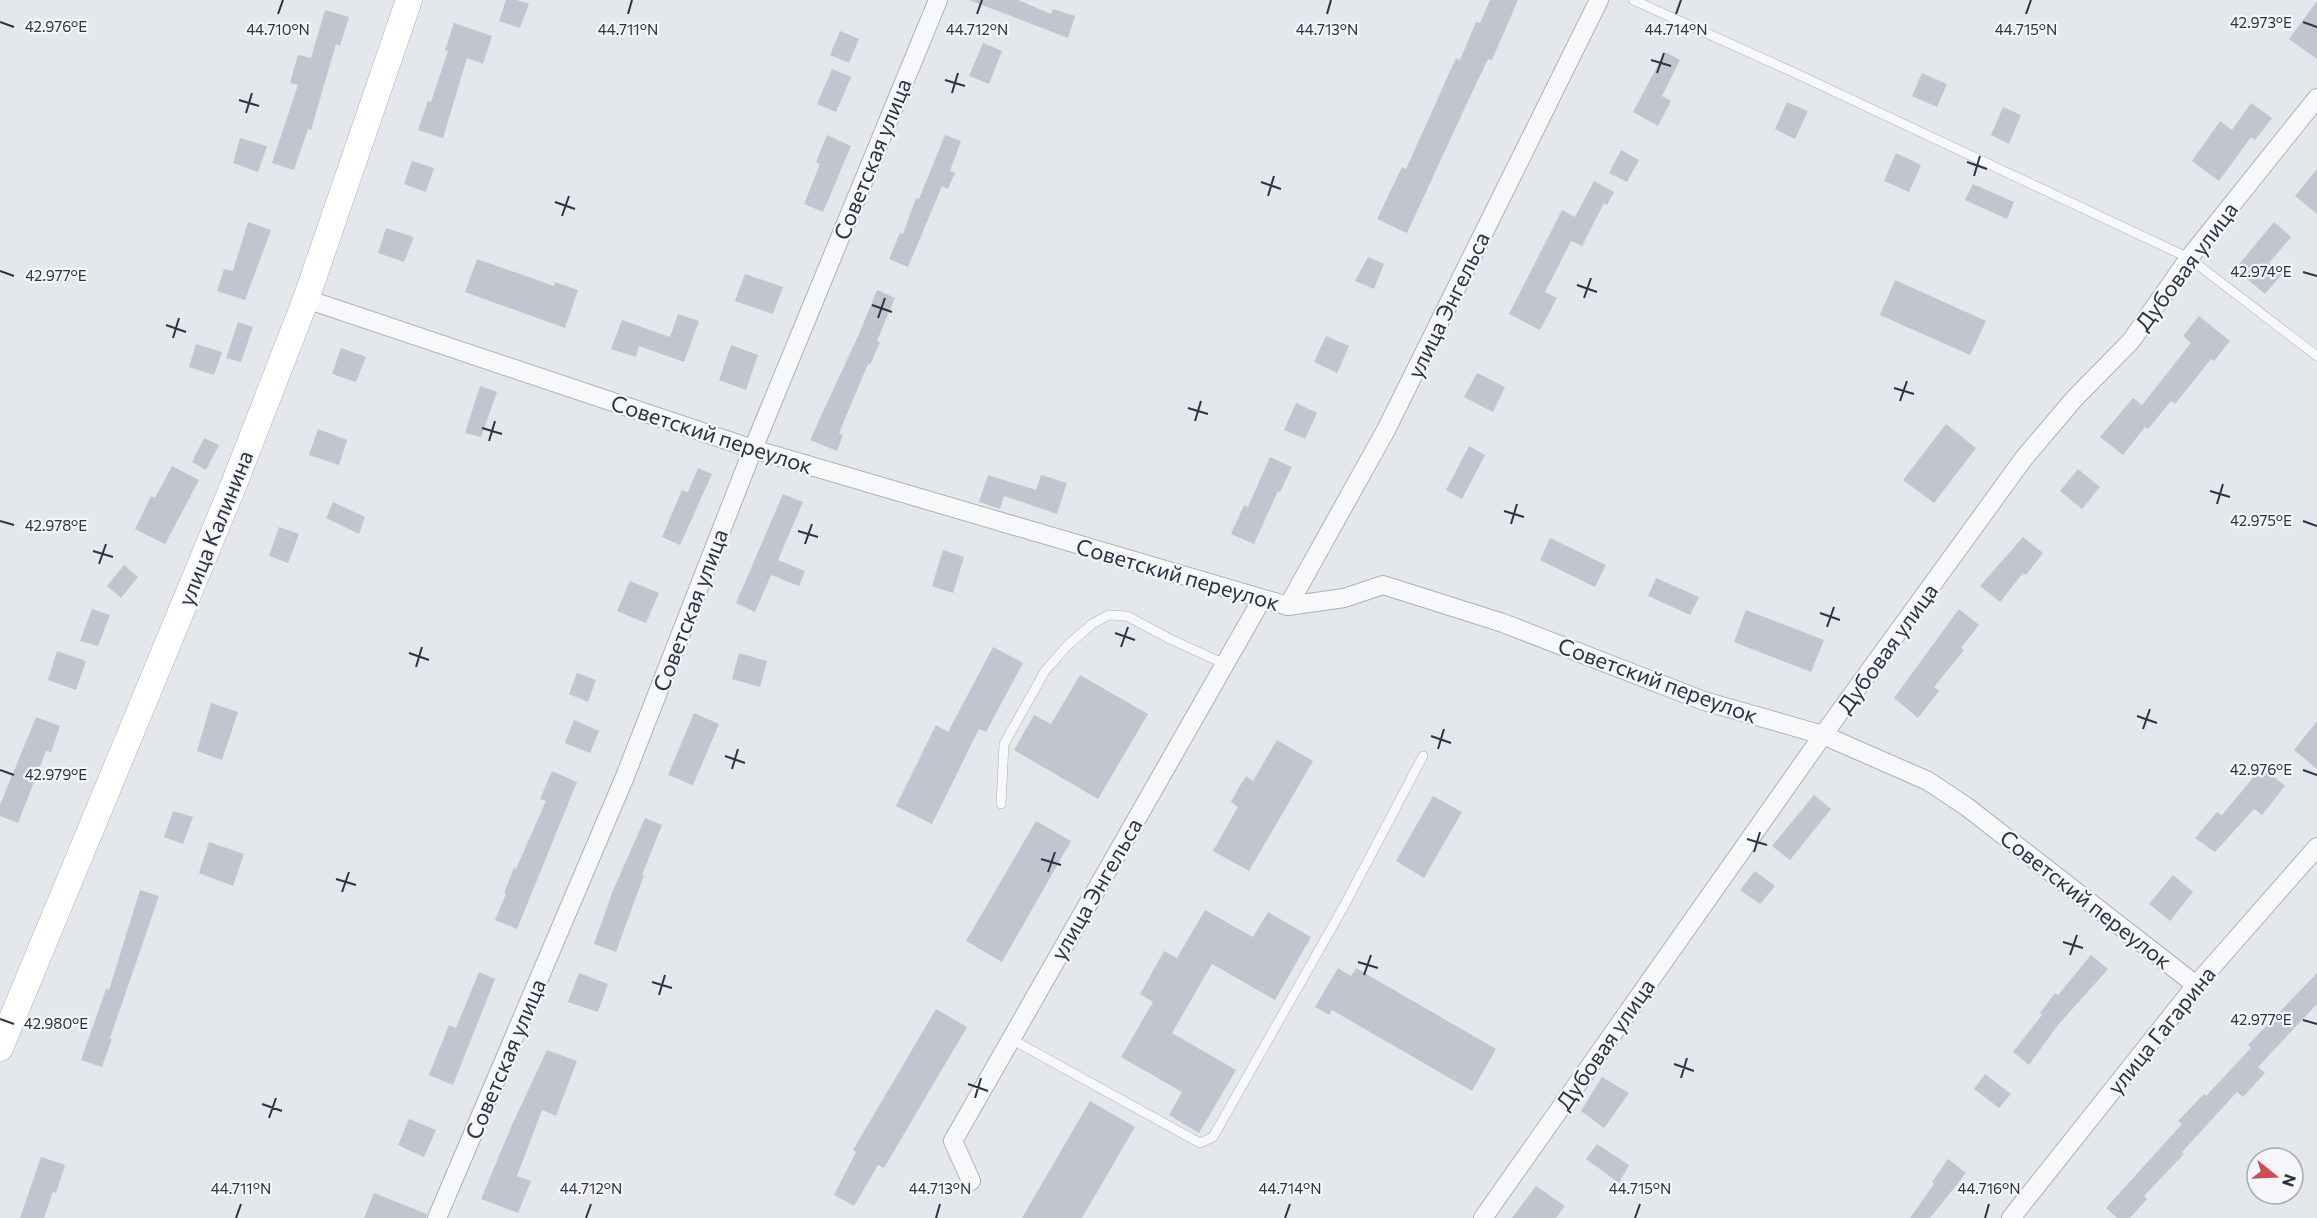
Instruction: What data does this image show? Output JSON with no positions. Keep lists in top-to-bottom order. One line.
{"streets":{"street":["Советская улица","Дубовая улица","улица Энгельса","Советский переулок","улица Калинина","улица Гагарина"]},"crossings":[["Советская улица","Советский переулок"],["Дубовая улица","Советский переулок"],["улица Энгельса","Советский переулок"],["Советский переулок","улица Калинина"],["Советский переулок","улица Гагарина"]],"north":"right","coordinates":["42.973°E","42.976°E","44.710°N","44.711°N","44.712°N","44.713°N","44.714°N","44.715°N","42.974°E","42.977°E","42.975°E","42.978°E","42.979°E","42.980°E","44.716°N"]}
